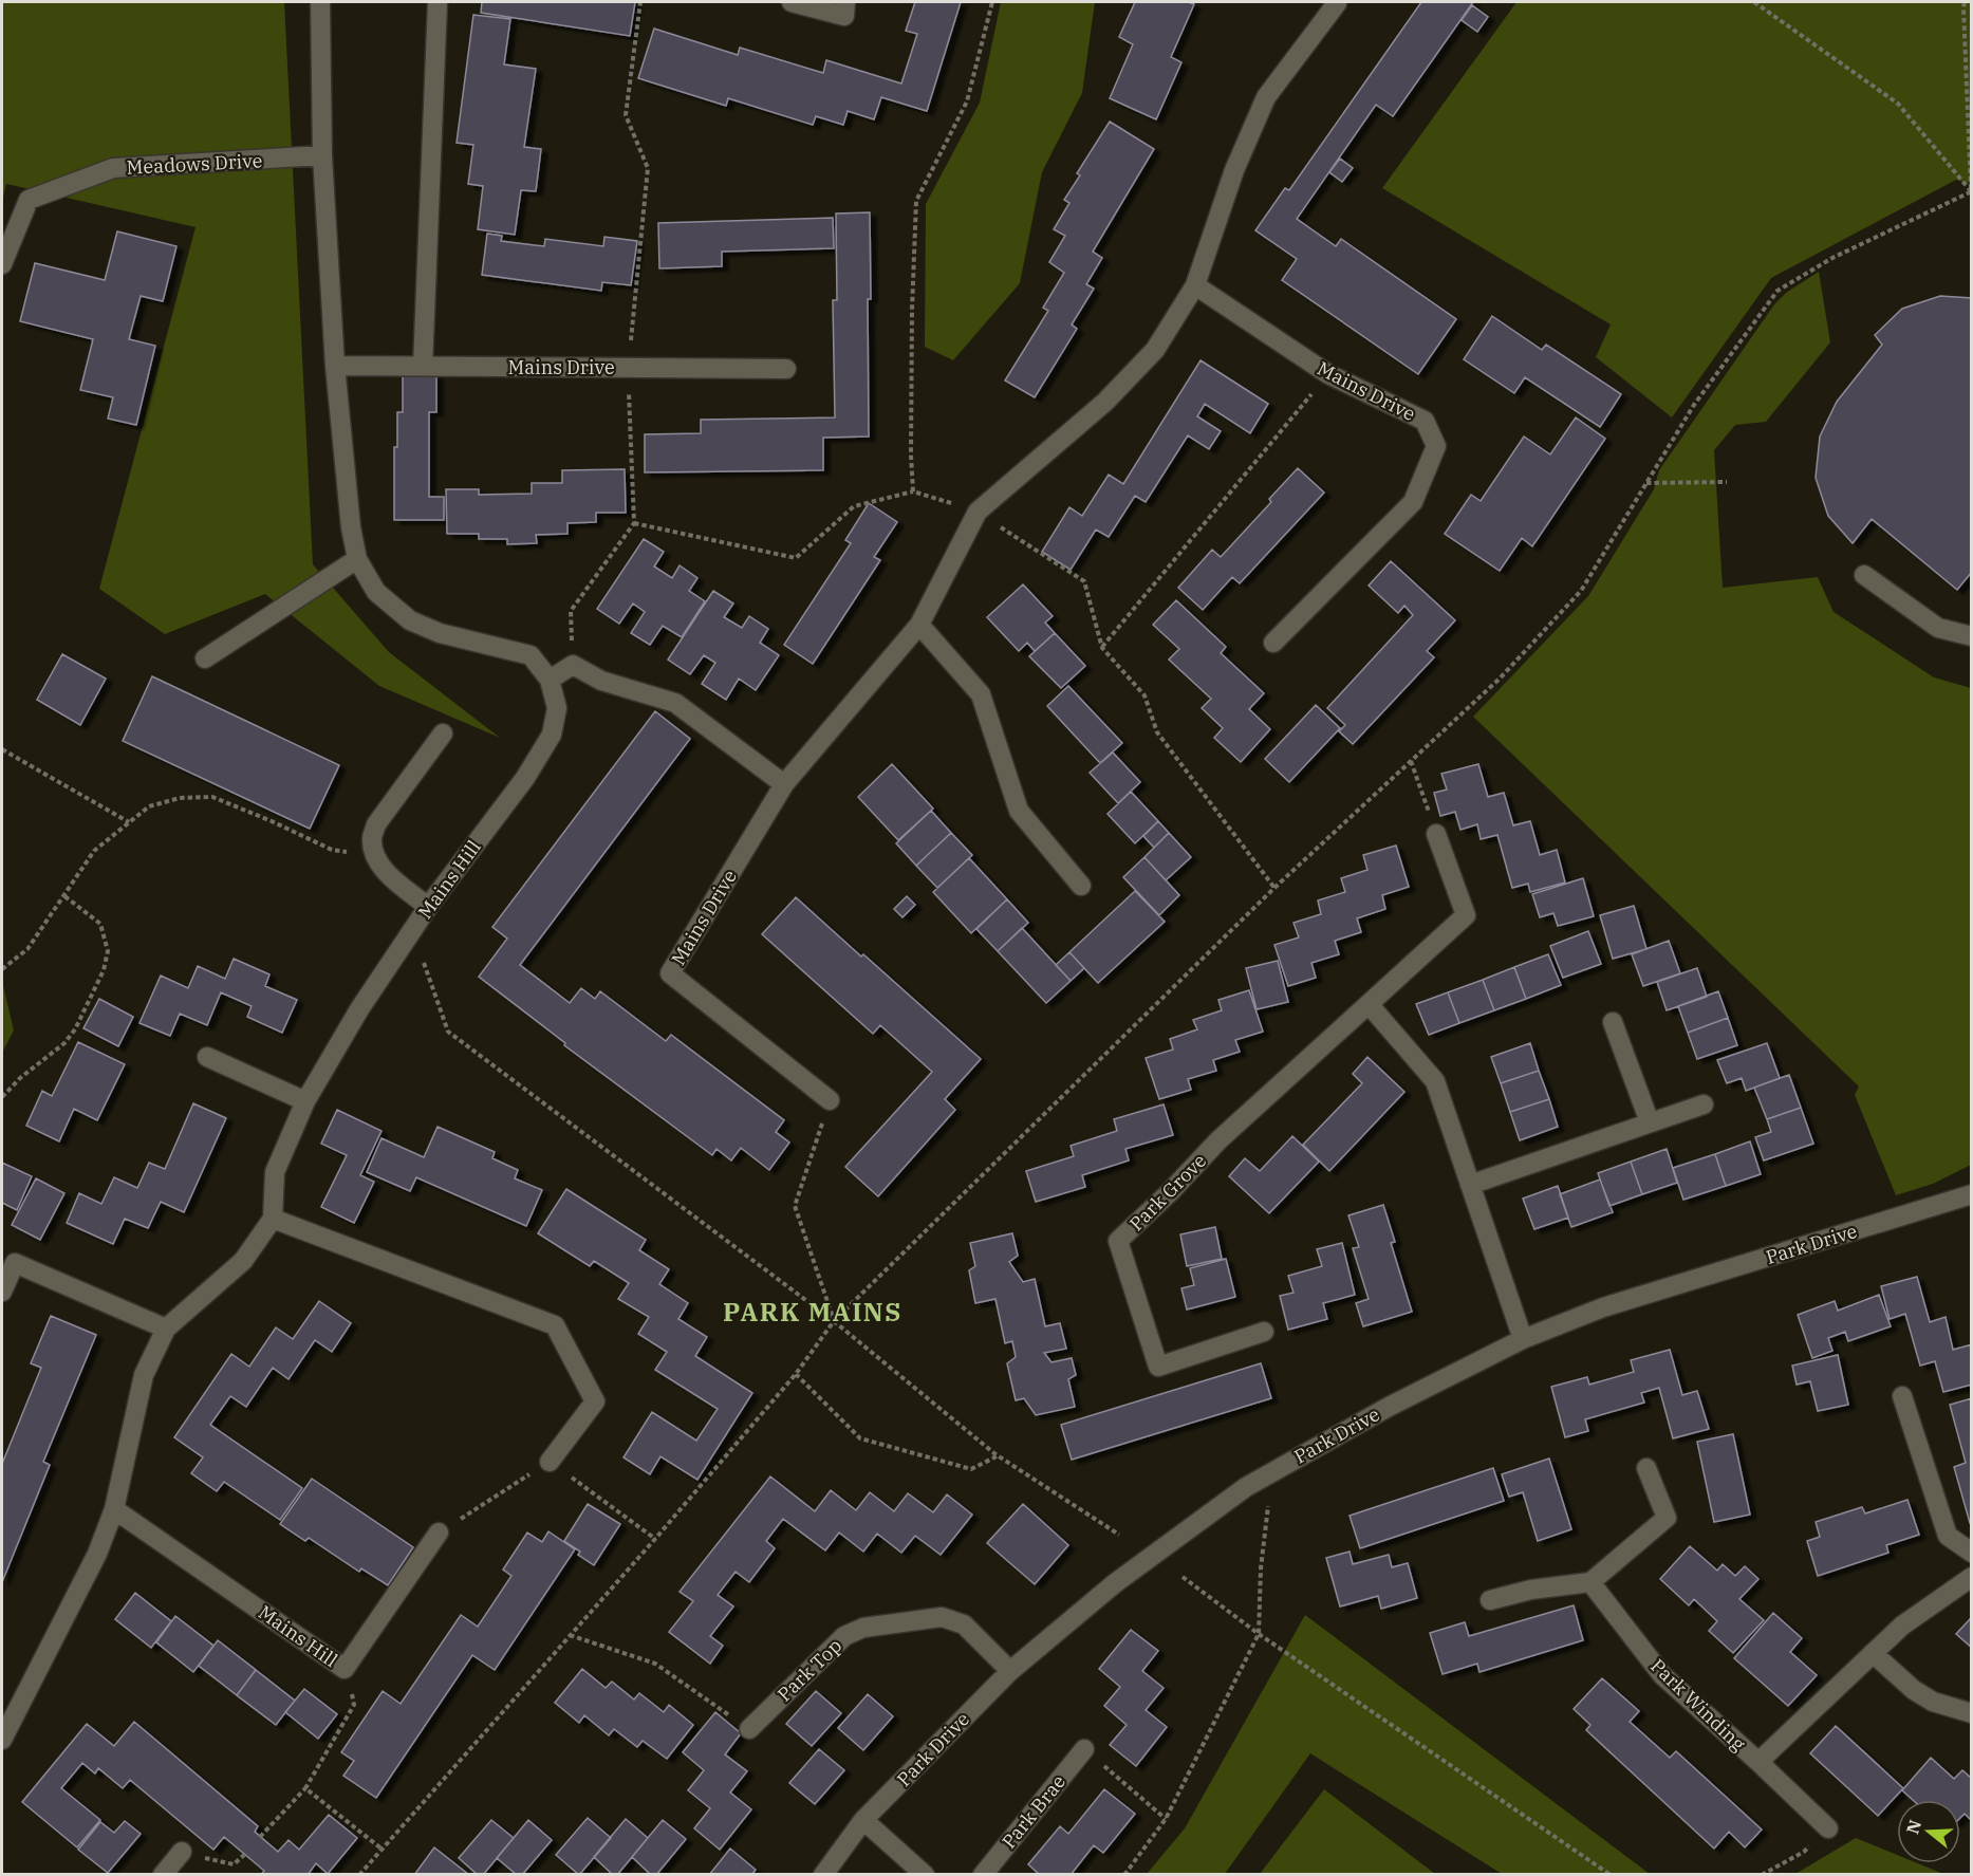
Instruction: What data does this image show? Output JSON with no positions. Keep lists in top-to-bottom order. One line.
{"streets":{"street":["Meadows Drive","Mains Drive","Mains Hill","Park Grove","Park Drive","Park Top","Park Winding","Park Brae"]},"crossings":[["Park Drive","Park Top"]],"districts":["PARK MAINS"],"north":"left"}
